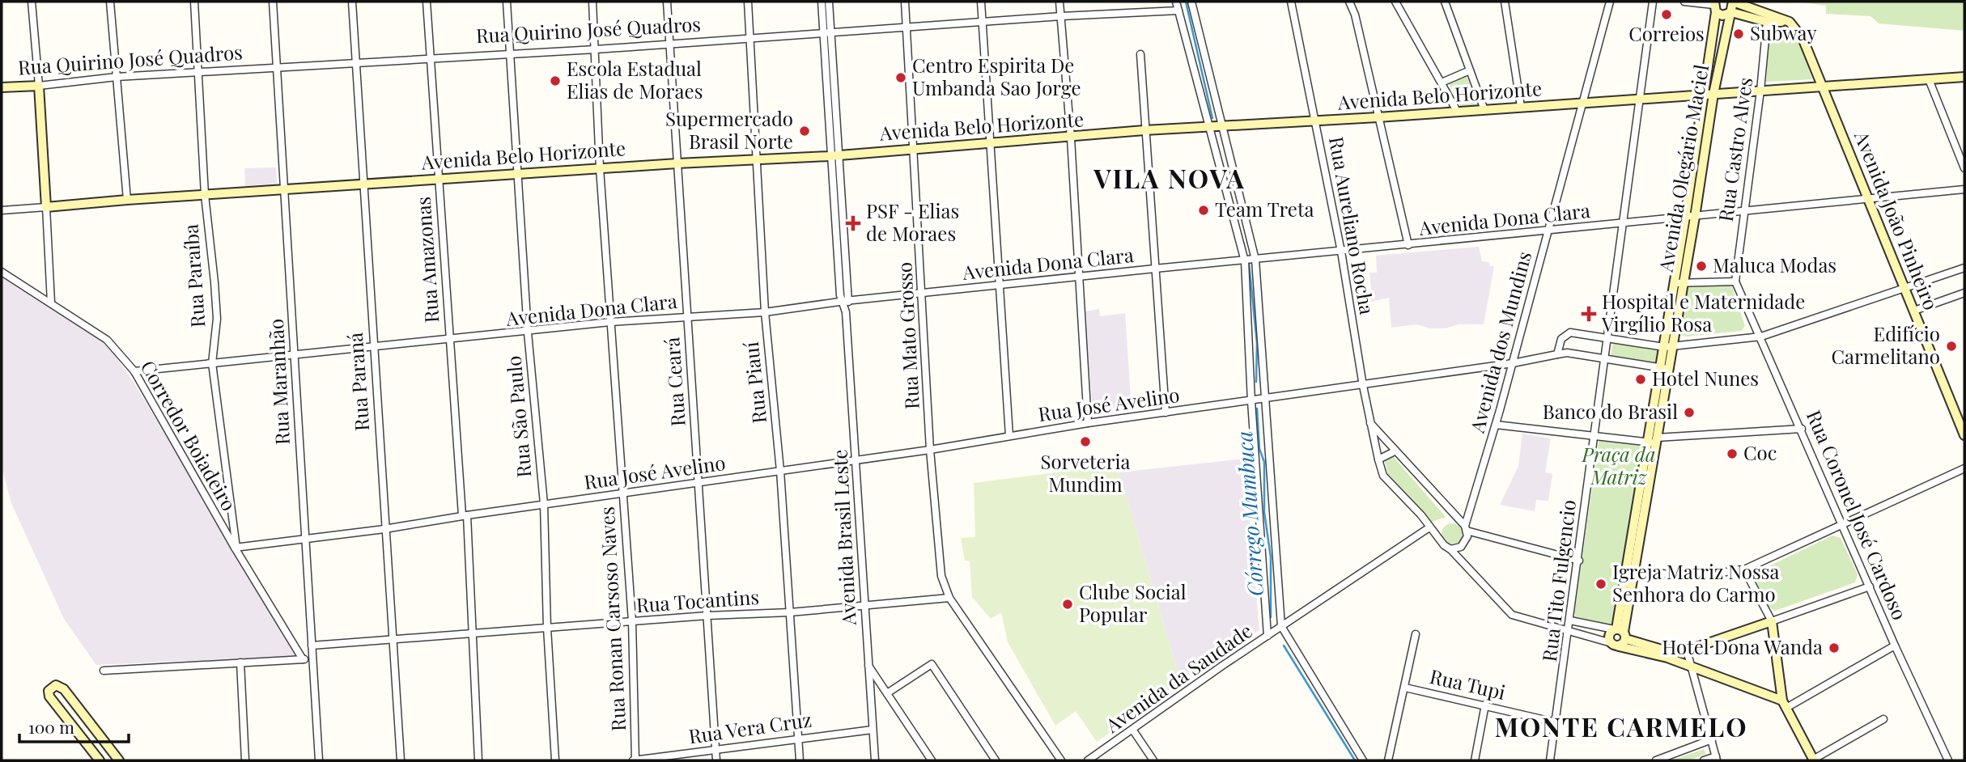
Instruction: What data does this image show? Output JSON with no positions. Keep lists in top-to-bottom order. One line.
{"streets":{"street":["Rua Quirino José Quadros","Avenida Belo Horizonte","Rua Castro Alves","Avenida Olegário Maciel","Avenida Dona Clara","Avenida João Pinheiro","Rua Aureliano Rocha","Rua Amazonas","Rua Paraíba","Rua Mato Grosso","Avenida dos Mundins","Rua Maranhão","Rua Paraná","Rua Ceará","Rua Piauí","Rua José Avelino","Rua São Paulo","Corredor Boiadeiro","Rua Coronel José Cardoso","Avenida Brasil Leste","Rua Tito Fulgencio","Rua Tocantins","Rua Ronan Carsoso Naves","Avenida da Saudade","Rua Tupi","Rua Vera Cruz"]},"crossings":[["Rua Quirino José Quadros","Rua Amazonas"],["Rua Quirino José Quadros","Rua Paraíba"],["Rua Quirino José Quadros","Rua Mato Grosso"],["Rua Quirino José Quadros","Rua Maranhão"],["Rua Quirino José Quadros","Rua Paraná"],["Rua Quirino José Quadros","Rua Ceará"],["Rua Quirino José Quadros","Rua Piauí"],["Rua Quirino José Quadros","Rua São Paulo"],["Rua Quirino José Quadros","Avenida Brasil Leste"],["Rua Quirino José Quadros","Rua Ronan Carsoso Naves"],["Avenida Belo Horizonte","Rua Castro Alves"],["Avenida Belo Horizonte","Avenida Olegário Maciel"],["Avenida Belo Horizonte","Avenida João Pinheiro"],["Avenida Belo Horizonte","Rua Aureliano Rocha"],["Avenida Belo Horizonte","Rua Amazonas"],["Avenida Belo Horizonte","Rua Paraíba"],["Avenida Belo Horizonte","Rua Mato Grosso"],["Avenida Belo Horizonte","Avenida dos Mundins"],["Avenida Belo Horizonte","Rua Maranhão"],["Avenida Belo Horizonte","Rua Paraná"],["Avenida Belo Horizonte","Rua Ceará"],["Avenida Belo Horizonte","Rua Piauí"],["Avenida Belo Horizonte","Rua São Paulo"],["Avenida Belo Horizonte","Avenida Brasil Leste"],["Avenida Belo Horizonte","Rua Tito Fulgencio"],["Avenida Belo Horizonte","Rua Ronan Carsoso Naves"],["Rua Castro Alves","Avenida Dona Clara"],["Rua Castro Alves","Rua Coronel José Cardoso"],["Avenida Olegário Maciel","Avenida Dona Clara"],["Avenida Olegário Maciel","Rua Aureliano Rocha"],["Avenida Olegário Maciel","Rua José Avelino"],["Avenida Dona Clara","Avenida João Pinheiro"],["Avenida Dona Clara","Rua Aureliano Rocha"],["Avenida Dona Clara","Rua Amazonas"],["Avenida Dona Clara","Rua Paraíba"],["Avenida Dona Clara","Rua Mato Grosso"],["Avenida Dona Clara","Avenida dos Mundins"],["Avenida Dona Clara","Rua Maranhão"],["Avenida Dona Clara","Rua Paraná"],["Avenida Dona Clara","Rua Ceará"],["Avenida Dona Clara","Rua Piauí"],["Avenida Dona Clara","Rua São Paulo"],["Avenida Dona Clara","Corredor Boiadeiro"],["Avenida Dona Clara","Avenida Brasil Leste"],["Avenida Dona Clara","Rua Tito Fulgencio"],["Avenida Dona Clara","Rua Ronan Carsoso Naves"],["Rua Aureliano Rocha","Rua José Avelino"],["Rua Aureliano Rocha","Rua Tito Fulgencio"],["Rua Aureliano Rocha","Avenida da Saudade"],["Rua Amazonas","Rua José Avelino"],["Rua Amazonas","Rua Tocantins"],["Rua Paraíba","Rua José Avelino"],["Rua Paraíba","Corredor Boiadeiro"],["Rua Mato Grosso","Rua José Avelino"],["Rua Mato Grosso","Rua Tocantins"],["Avenida dos Mundins","Rua José Avelino"],["Rua Maranhão","Rua José Avelino"],["Rua Maranhão","Rua Tocantins"],["Rua Paraná","Rua José Avelino"],["Rua Paraná","Rua Tocantins"],["Rua Ceará","Rua José Avelino"],["Rua Ceará","Rua Tocantins"],["Rua Ceará","Rua Vera Cruz"],["Rua Piauí","Rua José Avelino"],["Rua Piauí","Rua Tocantins"],["Rua Piauí","Rua Vera Cruz"],["Rua José Avelino","Rua São Paulo"],["Rua José Avelino","Corredor Boiadeiro"],["Rua José Avelino","Avenida Brasil Leste"],["Rua José Avelino","Rua Tito Fulgencio"],["Rua José Avelino","Rua Ronan Carsoso Naves"],["Rua São Paulo","Rua Tocantins"],["Avenida Brasil Leste","Rua Tocantins"],["Avenida Brasil Leste","Rua Vera Cruz"],["Rua Tito Fulgencio","Rua Tupi"],["Rua Tocantins","Rua Ronan Carsoso Naves"],["Rua Ronan Carsoso Naves","Rua Vera Cruz"]],"districts":["VILA NOVA","MONTE CARMELO"],"water":["Córrego Mumbuca"],"parks":["Praça da Matriz"],"places":{"other":["Correios","Subway","Centro Espirita De Umbanda Sao Jorge","Escola Estadual Elias de Moraes","Supermercado Brasil Norte","Team Treta","Maluca Modas","Edifício Carmelitano","Hotel Nunes","Banco do Brasil","Sorveteria Mundim","Coc","Igreja Matriz Nossa Senhora do Carmo","Clube Social Popular","Hotel Dona Wanda"],"health":["PSF - Elias de Moraes","Hospital e Maternidade Virgílio Rosa"]},"scale_bar":"100 m"}
